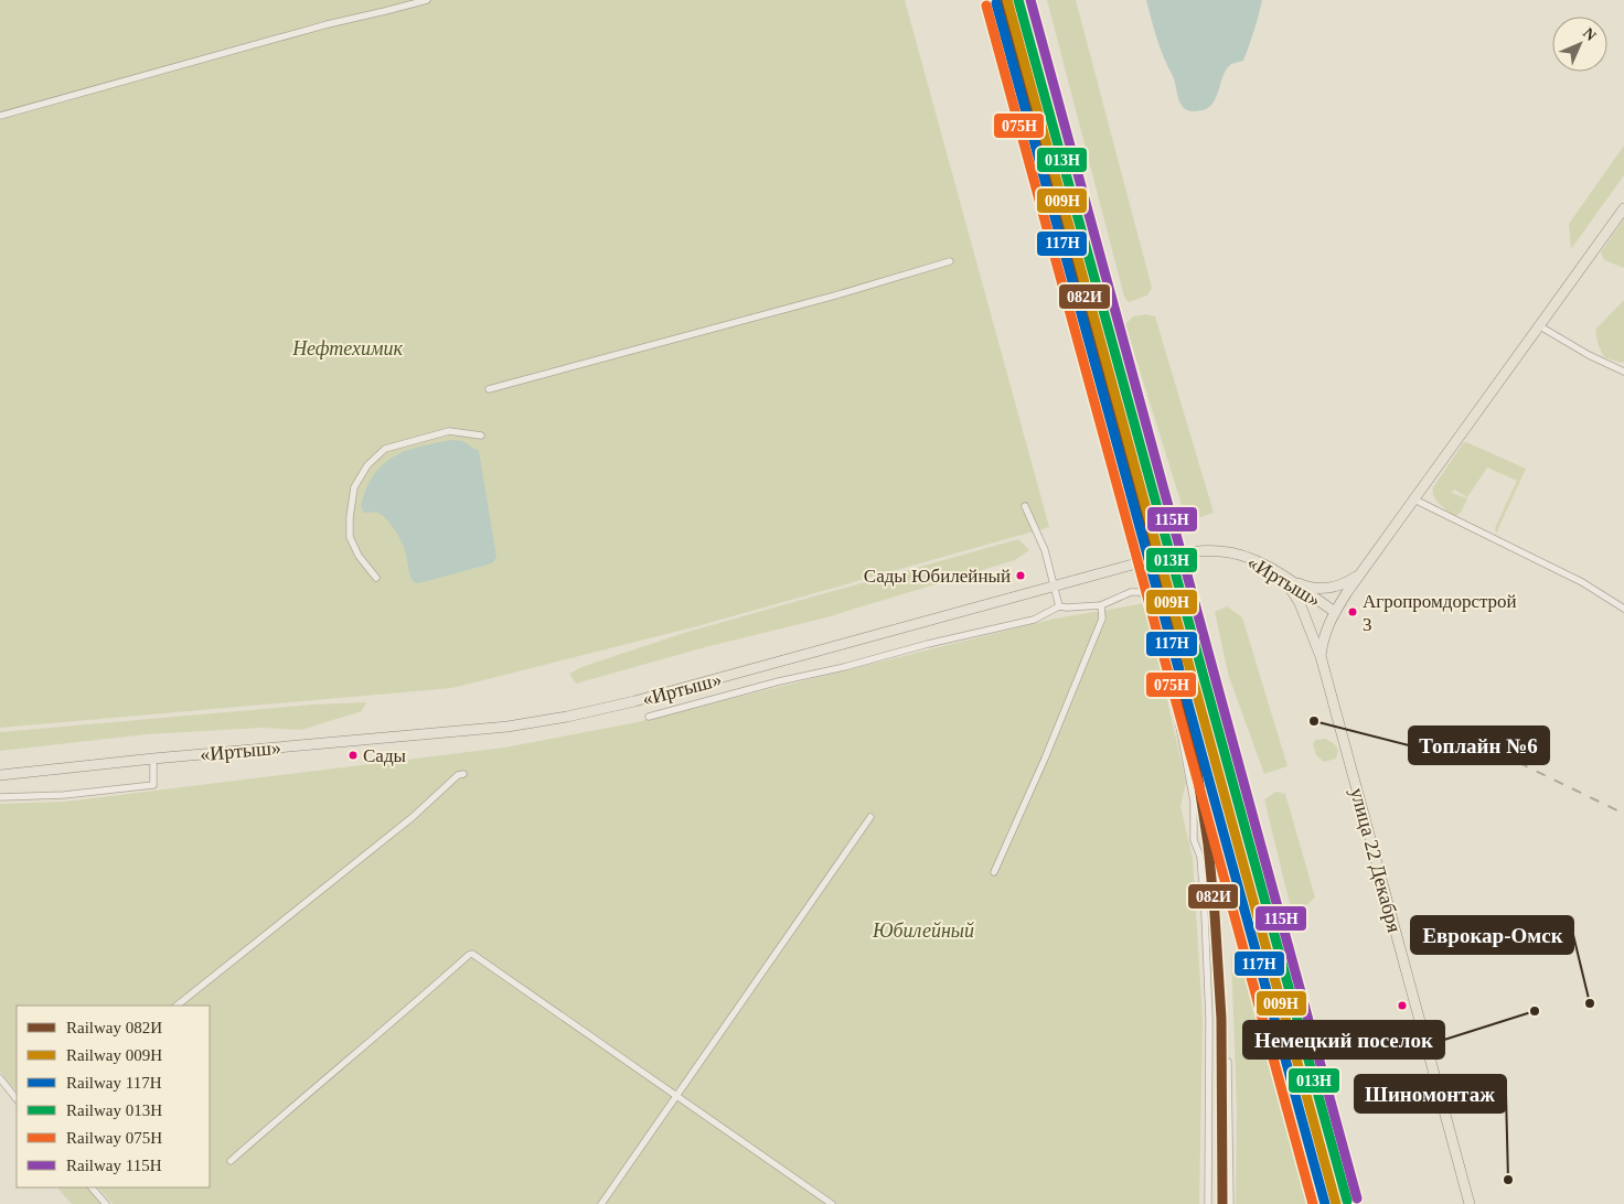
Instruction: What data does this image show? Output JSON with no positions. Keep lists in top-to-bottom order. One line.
{"streets":{"main road":["«Иртыш»","улица 22 Декабря"]},"crossings":[["«Иртыш»","улица 22 Декабря"]],"parks":["Нефтехимик","Юбилейный"],"places":["Сады Юбилейный","Агропромдорстрой 3","Топлайн №6","Сады","Еврокар-Омск","Немецкий поселок","Шиномонтаж"],"lines":["rail line 082И","rail line 009Н","rail line 013Н","rail line 115Н","rail line 117Н","rail line 075Н"],"legend":["Railway 082И","Railway 009Н","Railway 117Н","Railway 013Н","Railway 075Н","Railway 115Н"],"north":"top right"}
